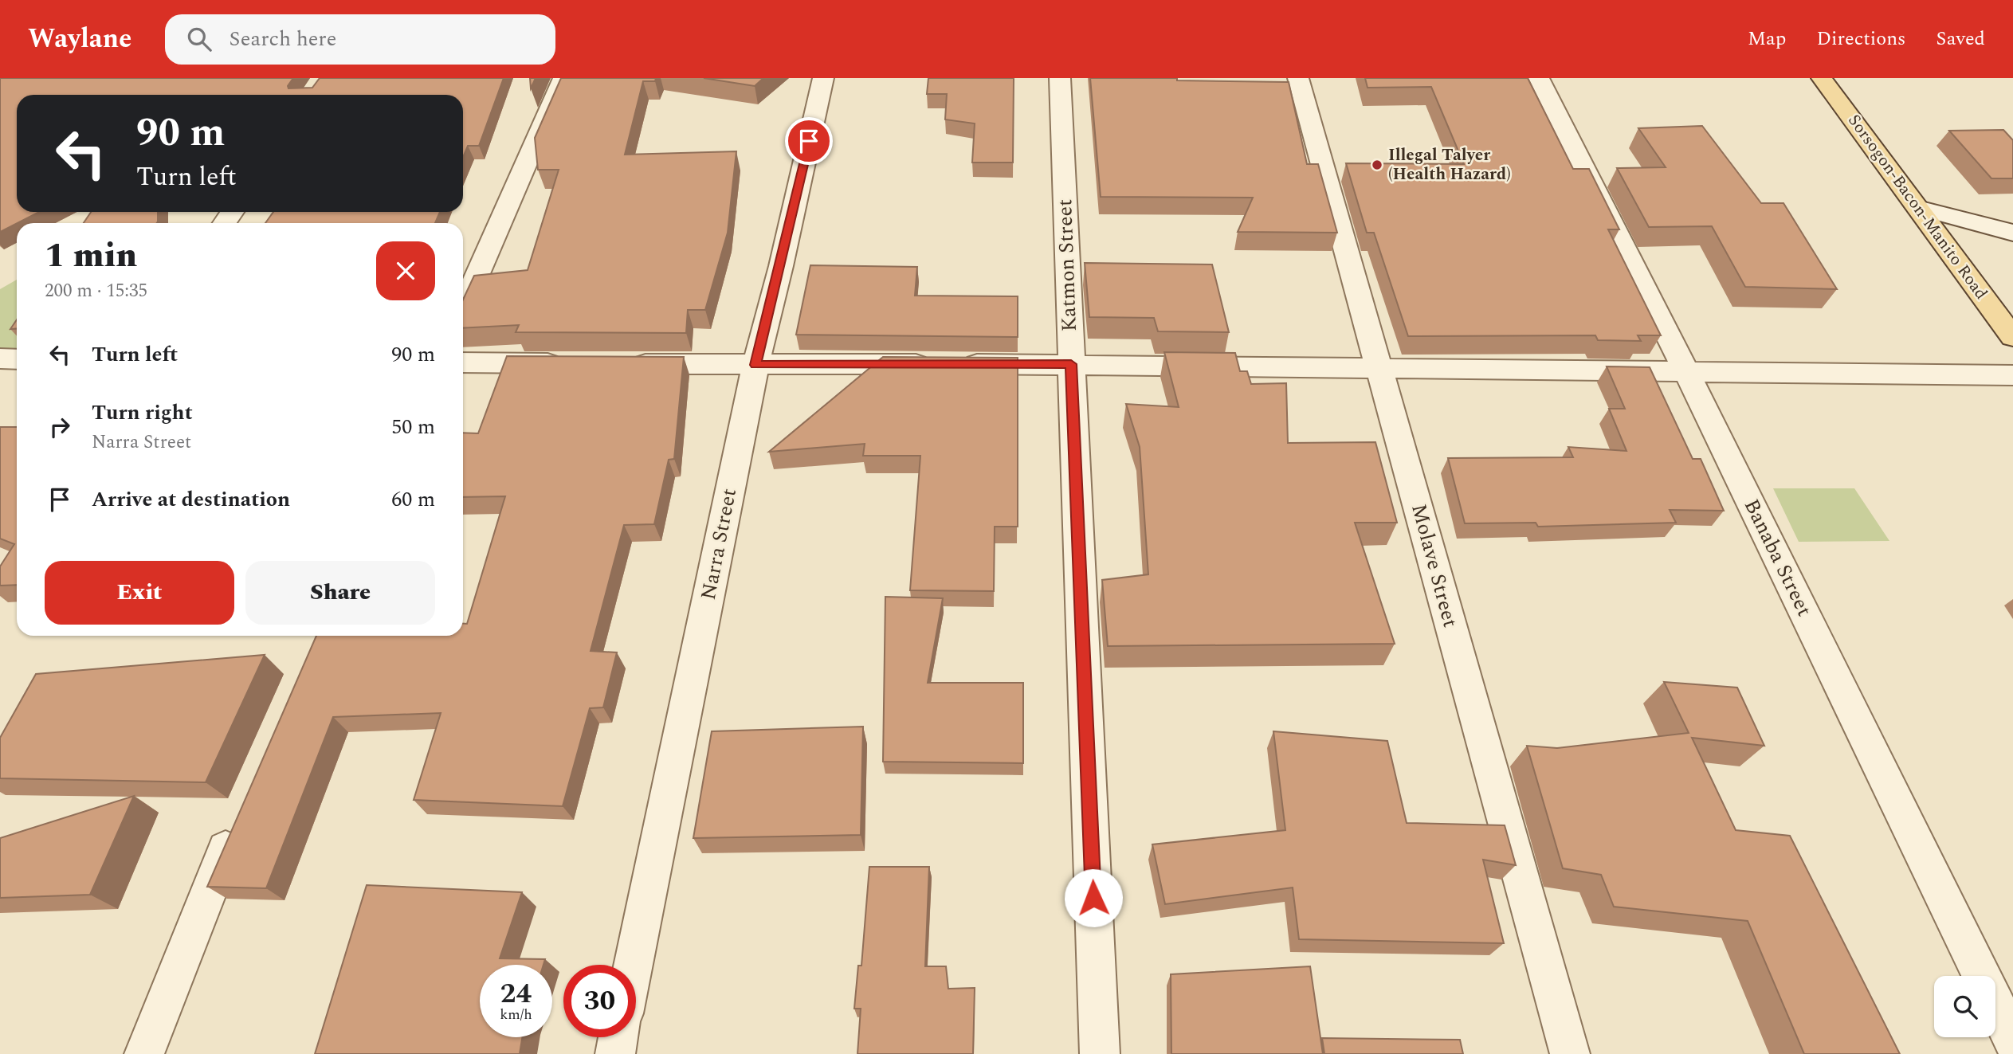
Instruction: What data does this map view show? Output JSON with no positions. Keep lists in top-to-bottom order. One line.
{"streets":{"main road":["Sorsogon-Bacon-Manito Road"],"street":["Katmon Street","Narra Street","Banaba Street","Molave Street"]},"places":["Illegal Talyer (Health Hazard)"],"page":{"header":"Waylane","search":"Search here","nav":["Map","Directions","Saved"],"turn":["90 m","Turn left"],"heading":["1 min","200 m · 15:35"],"list":[{"name":"Turn left","value":"90 m"},{"name":"Turn right","note":"Narra Street","value":"50 m"},{"name":"Arrive at destination","value":"60 m"}],"buttons":["Exit","Share"],"speed":"24 km/h","limit":"30"}}
